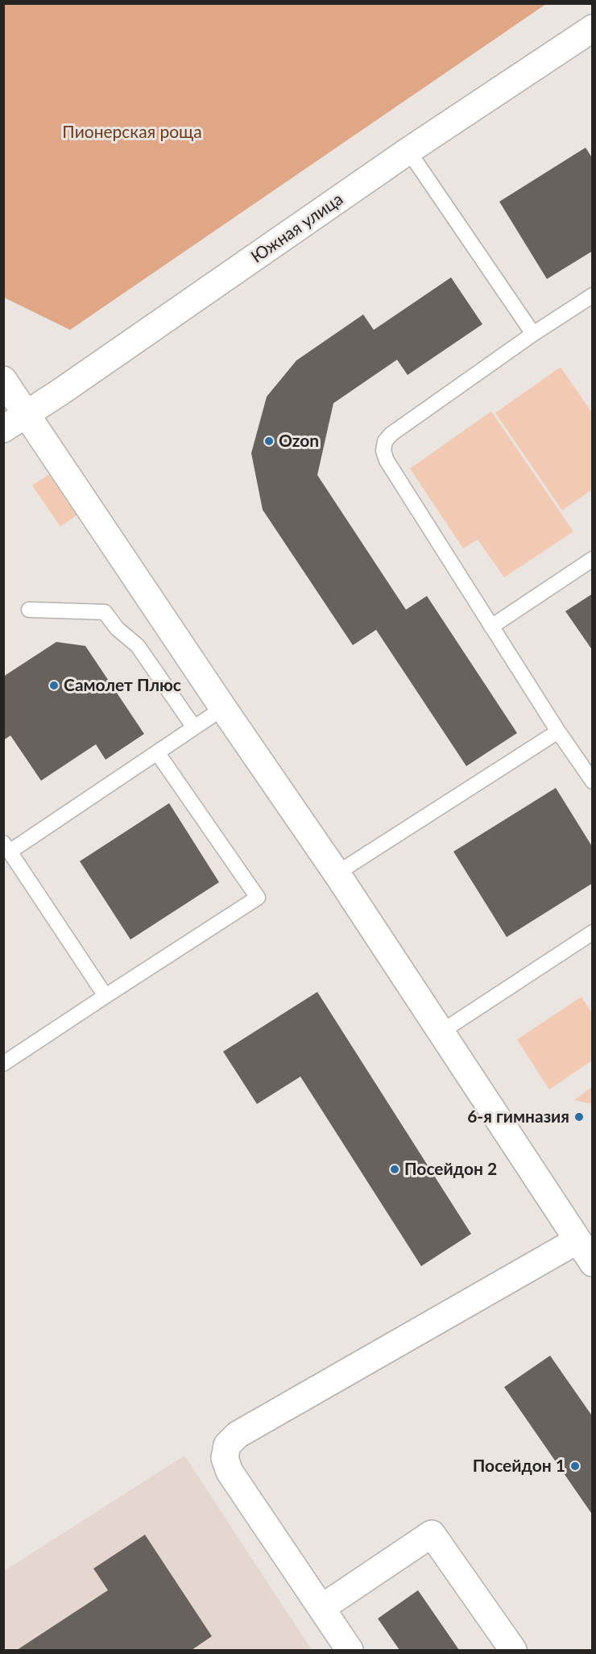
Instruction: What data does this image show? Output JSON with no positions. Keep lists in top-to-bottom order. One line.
{"streets":{"street":["Южная улица"]},"parks":["Пионерская роща"],"places":["Ozon","Самолет Плюс","6-я гимназия","Посейдон 2","Посейдон 1"]}
